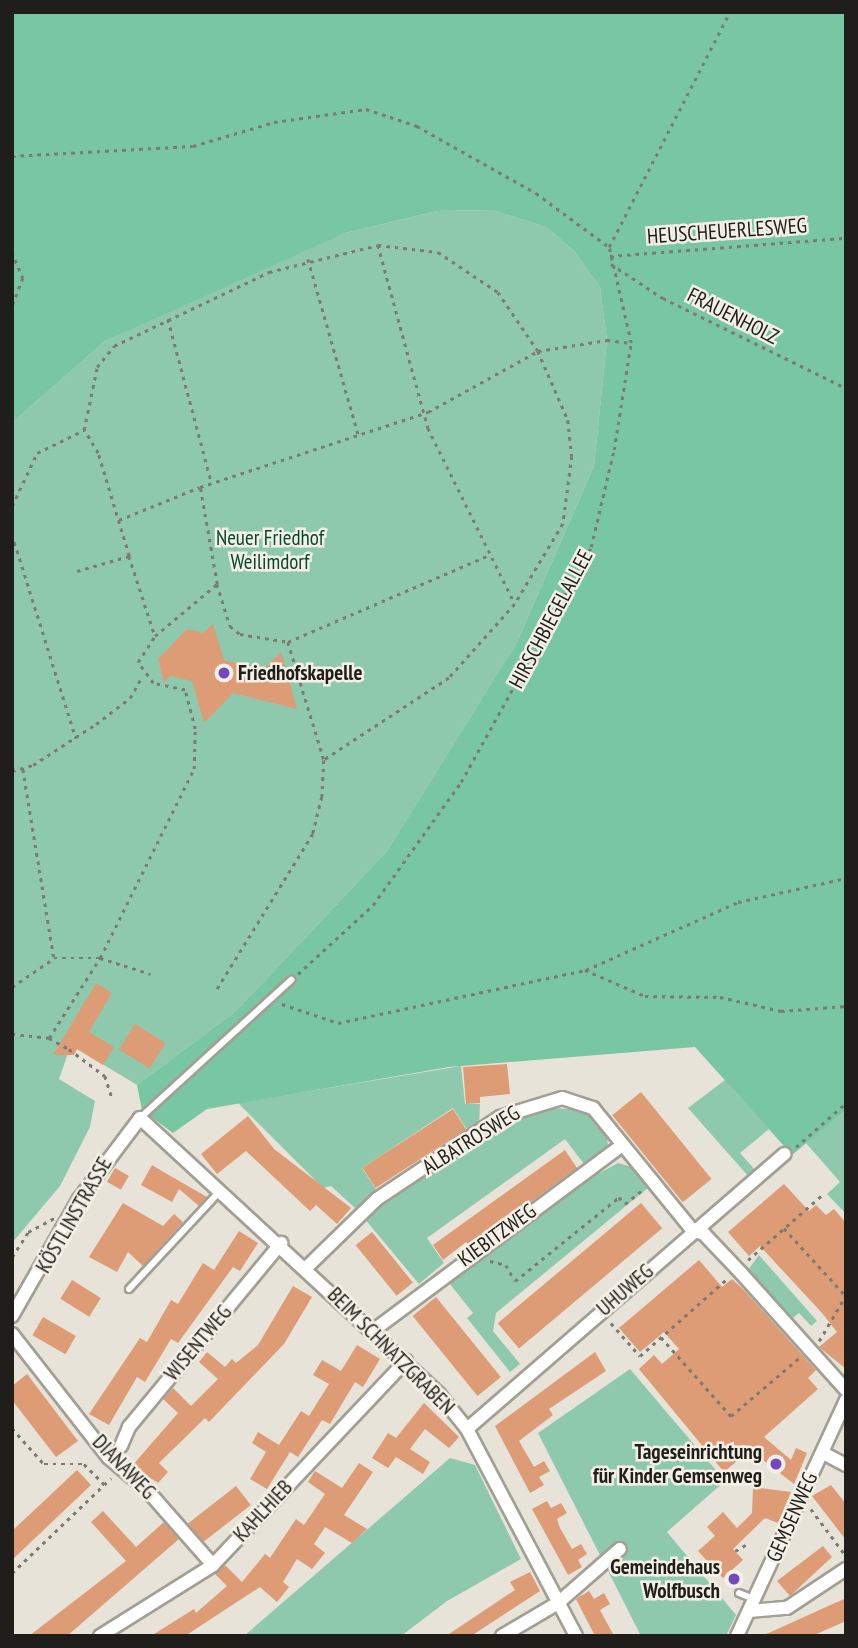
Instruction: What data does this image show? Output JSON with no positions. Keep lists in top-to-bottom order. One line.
{"streets":{"street":["ALBATROSWEG","KÖSTLINSTRASSE","KIEBITZWEG","UHUWEG","WISENTWEG","BEIM SCHNATZGRABEN","DIANAWEG","KAHLHIEB","GEMSENWEG"],"path":["HEUSCHEUERLESWEG","FRAUENHOLZ","HIRSCHBIEGELALLEE"]},"crossings":[["HEUSCHEUERLESWEG","HIRSCHBIEGELALLEE"],["FRAUENHOLZ","HIRSCHBIEGELALLEE"],["ALBATROSWEG","KIEBITZWEG"],["ALBATROSWEG","UHUWEG"],["ALBATROSWEG","BEIM SCHNATZGRABEN"],["KÖSTLINSTRASSE","BEIM SCHNATZGRABEN"],["KIEBITZWEG","BEIM SCHNATZGRABEN"],["UHUWEG","BEIM SCHNATZGRABEN"],["WISENTWEG","BEIM SCHNATZGRABEN"],["BEIM SCHNATZGRABEN","KAHLHIEB"],["DIANAWEG","KAHLHIEB"]],"parks":["Neuer Friedhof Weilimdorf"],"places":["Friedhofskapelle","Tageseinrichtung für Kinder Gemsenweg","Gemeindehaus Wolfbusch"]}
